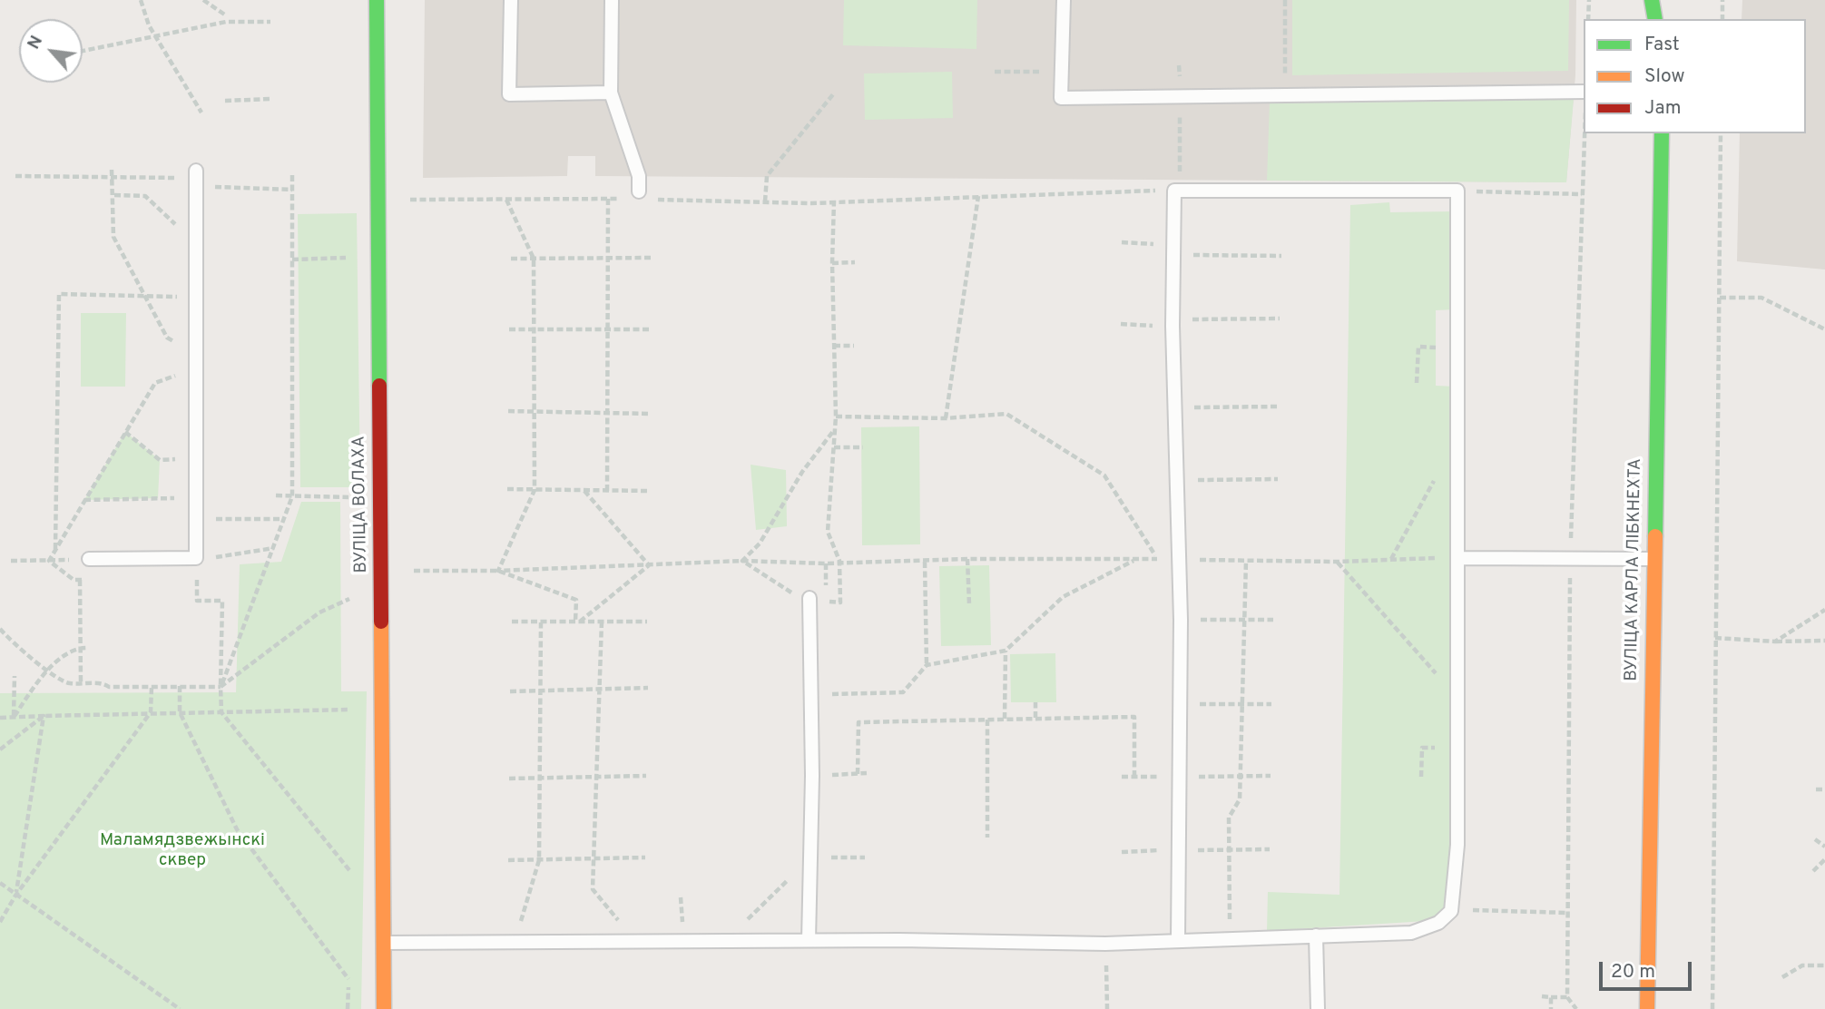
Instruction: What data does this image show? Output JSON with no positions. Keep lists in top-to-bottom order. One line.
{"streets":{"street":["ВУЛІЦА ВОЛАХА","ВУЛІЦА КАРЛА ЛІБКНЕХТА"]},"parks":["Маламядзвежынскі сквер"],"legend":["Fast","Slow","Jam"],"scale_bar":"20 m","north":"top left"}
